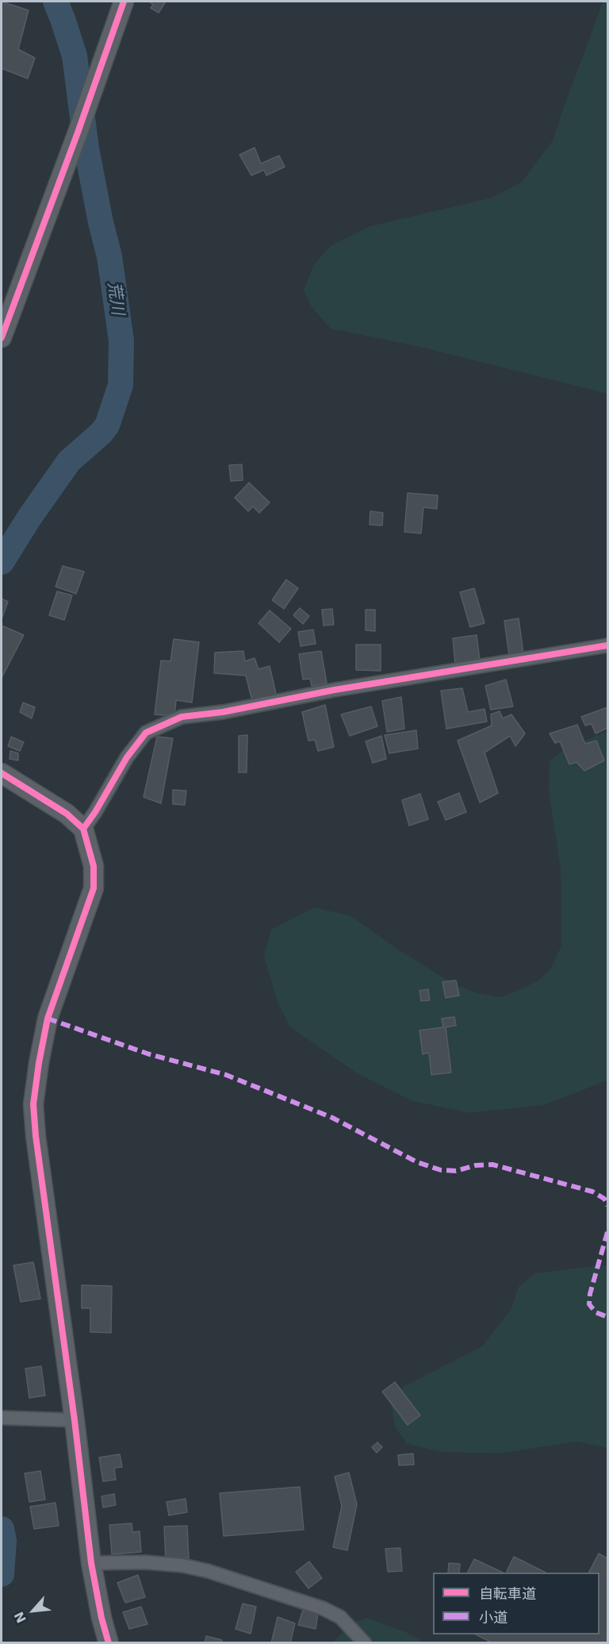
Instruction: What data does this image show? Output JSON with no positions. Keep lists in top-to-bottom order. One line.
{"water":["荒川"],"legend":["自転車道","小道"],"north":"bottom left"}
